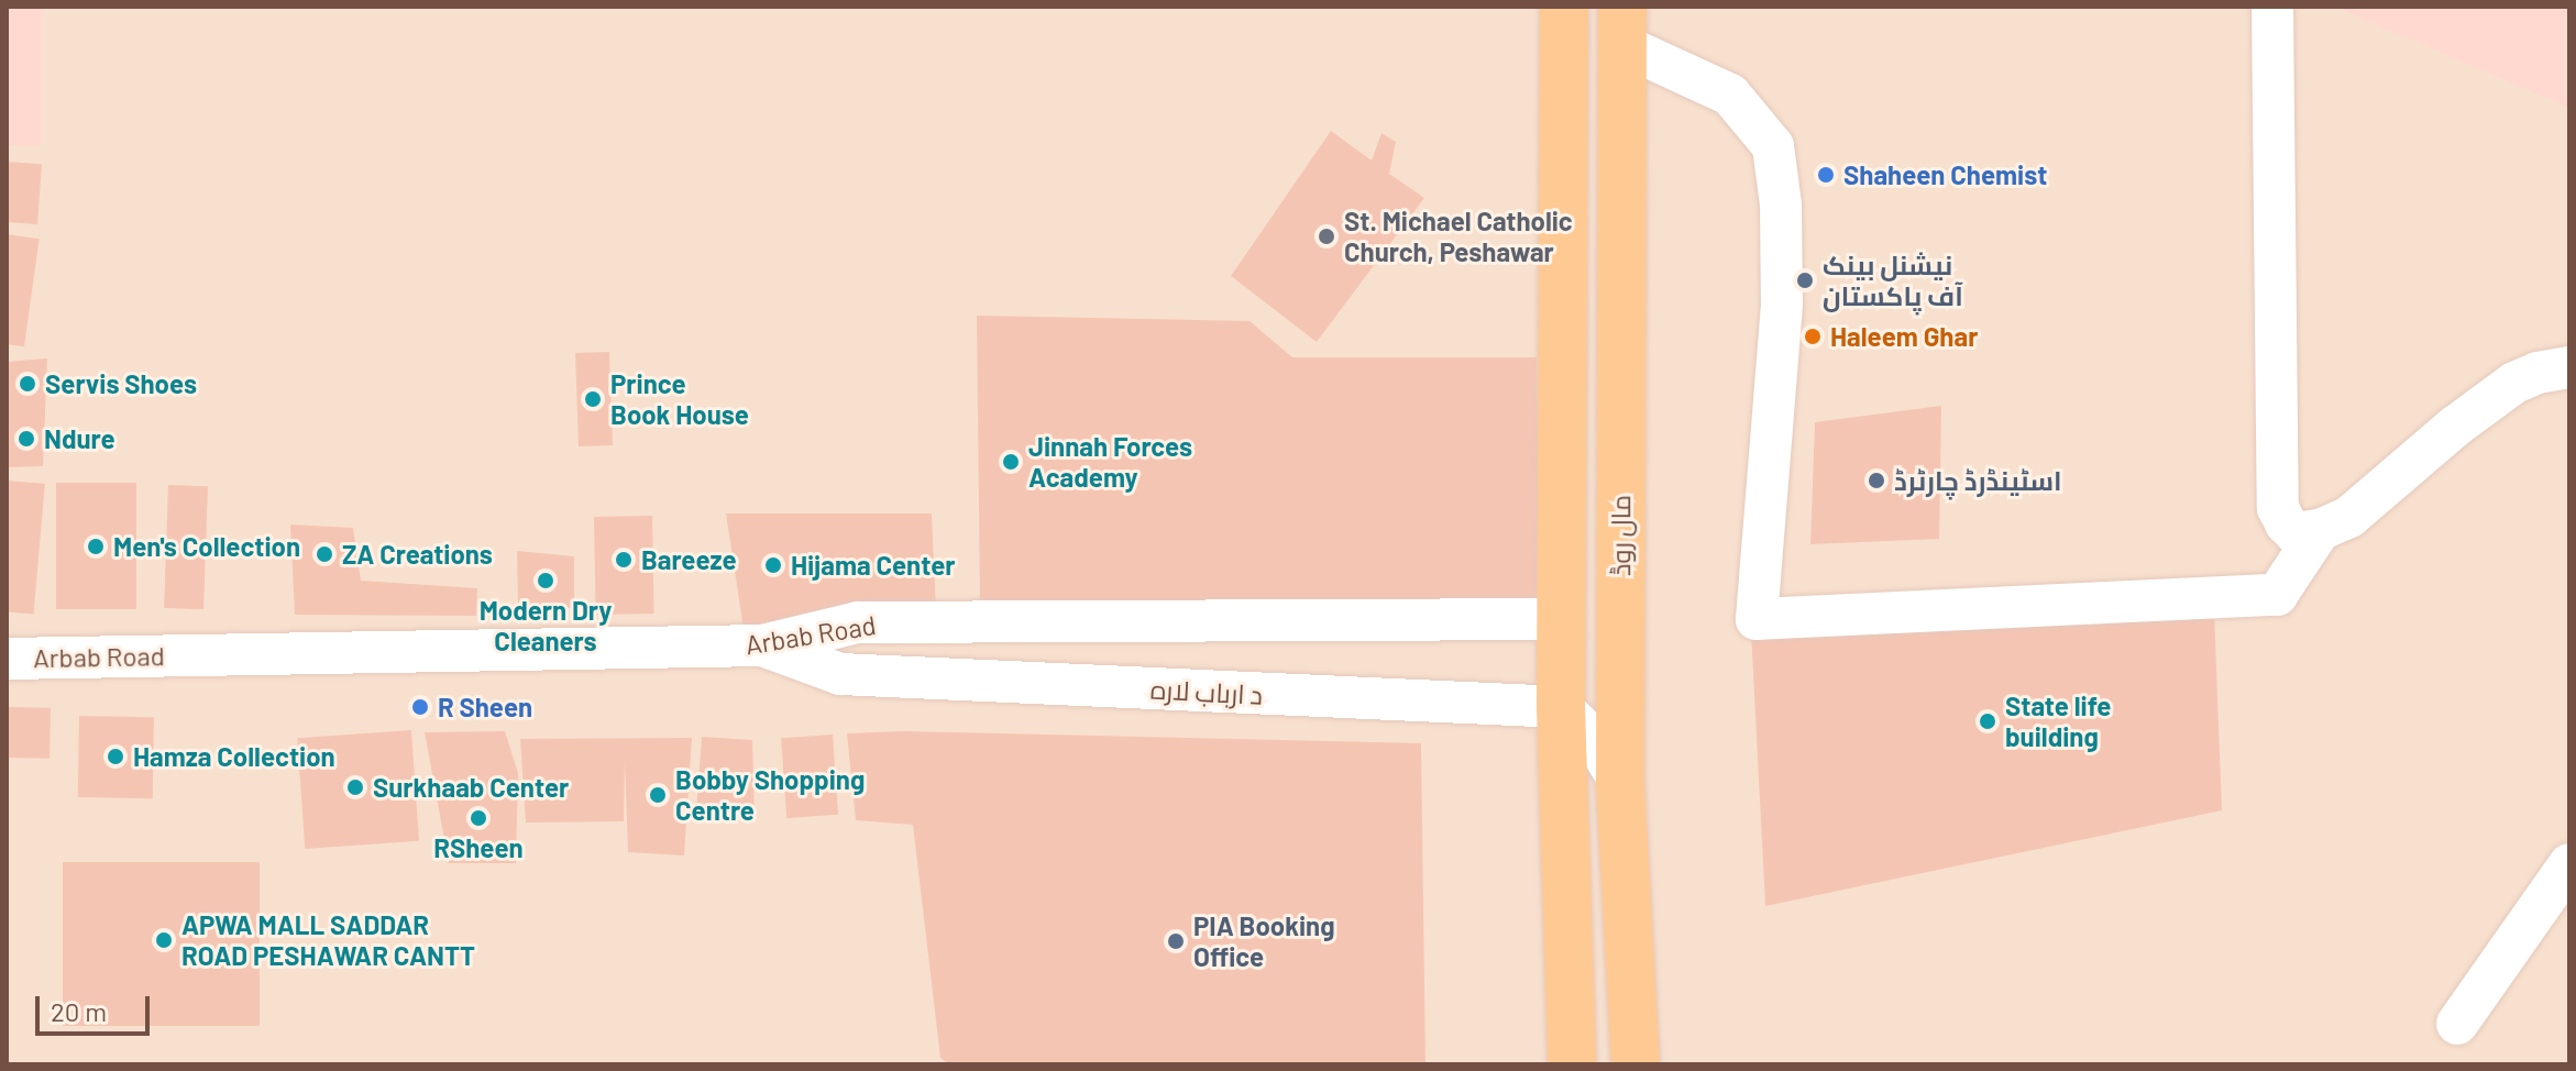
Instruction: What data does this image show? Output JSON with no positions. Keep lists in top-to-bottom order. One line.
{"streets":{"main road":["مال روڈ"],"street":["Arbab Road","د ارباب لاره"]},"crossings":[["Arbab Road","د ارباب لاره"]],"places":["Shaheen Chemist","St. Michael Catholic Church, Peshawar","نیشنل بینک آف پاکستان","Haleem Ghar","Servis Shoes","Prince Book House","Ndure","Jinnah Forces Academy","اسٹینڈرڈ چارٹرڈ","Men's Collection","ZA Creations","Bareeze","Hijama Center","Modern Dry Cleaners","R Sheen","State life building","Hamza Collection","Surkhaab Center","Bobby Shopping Centre","RSheen","APWA MALL SADDAR ROAD PESHAWAR CANTT","PIA Booking Office"],"scale_bar":"20 m"}
